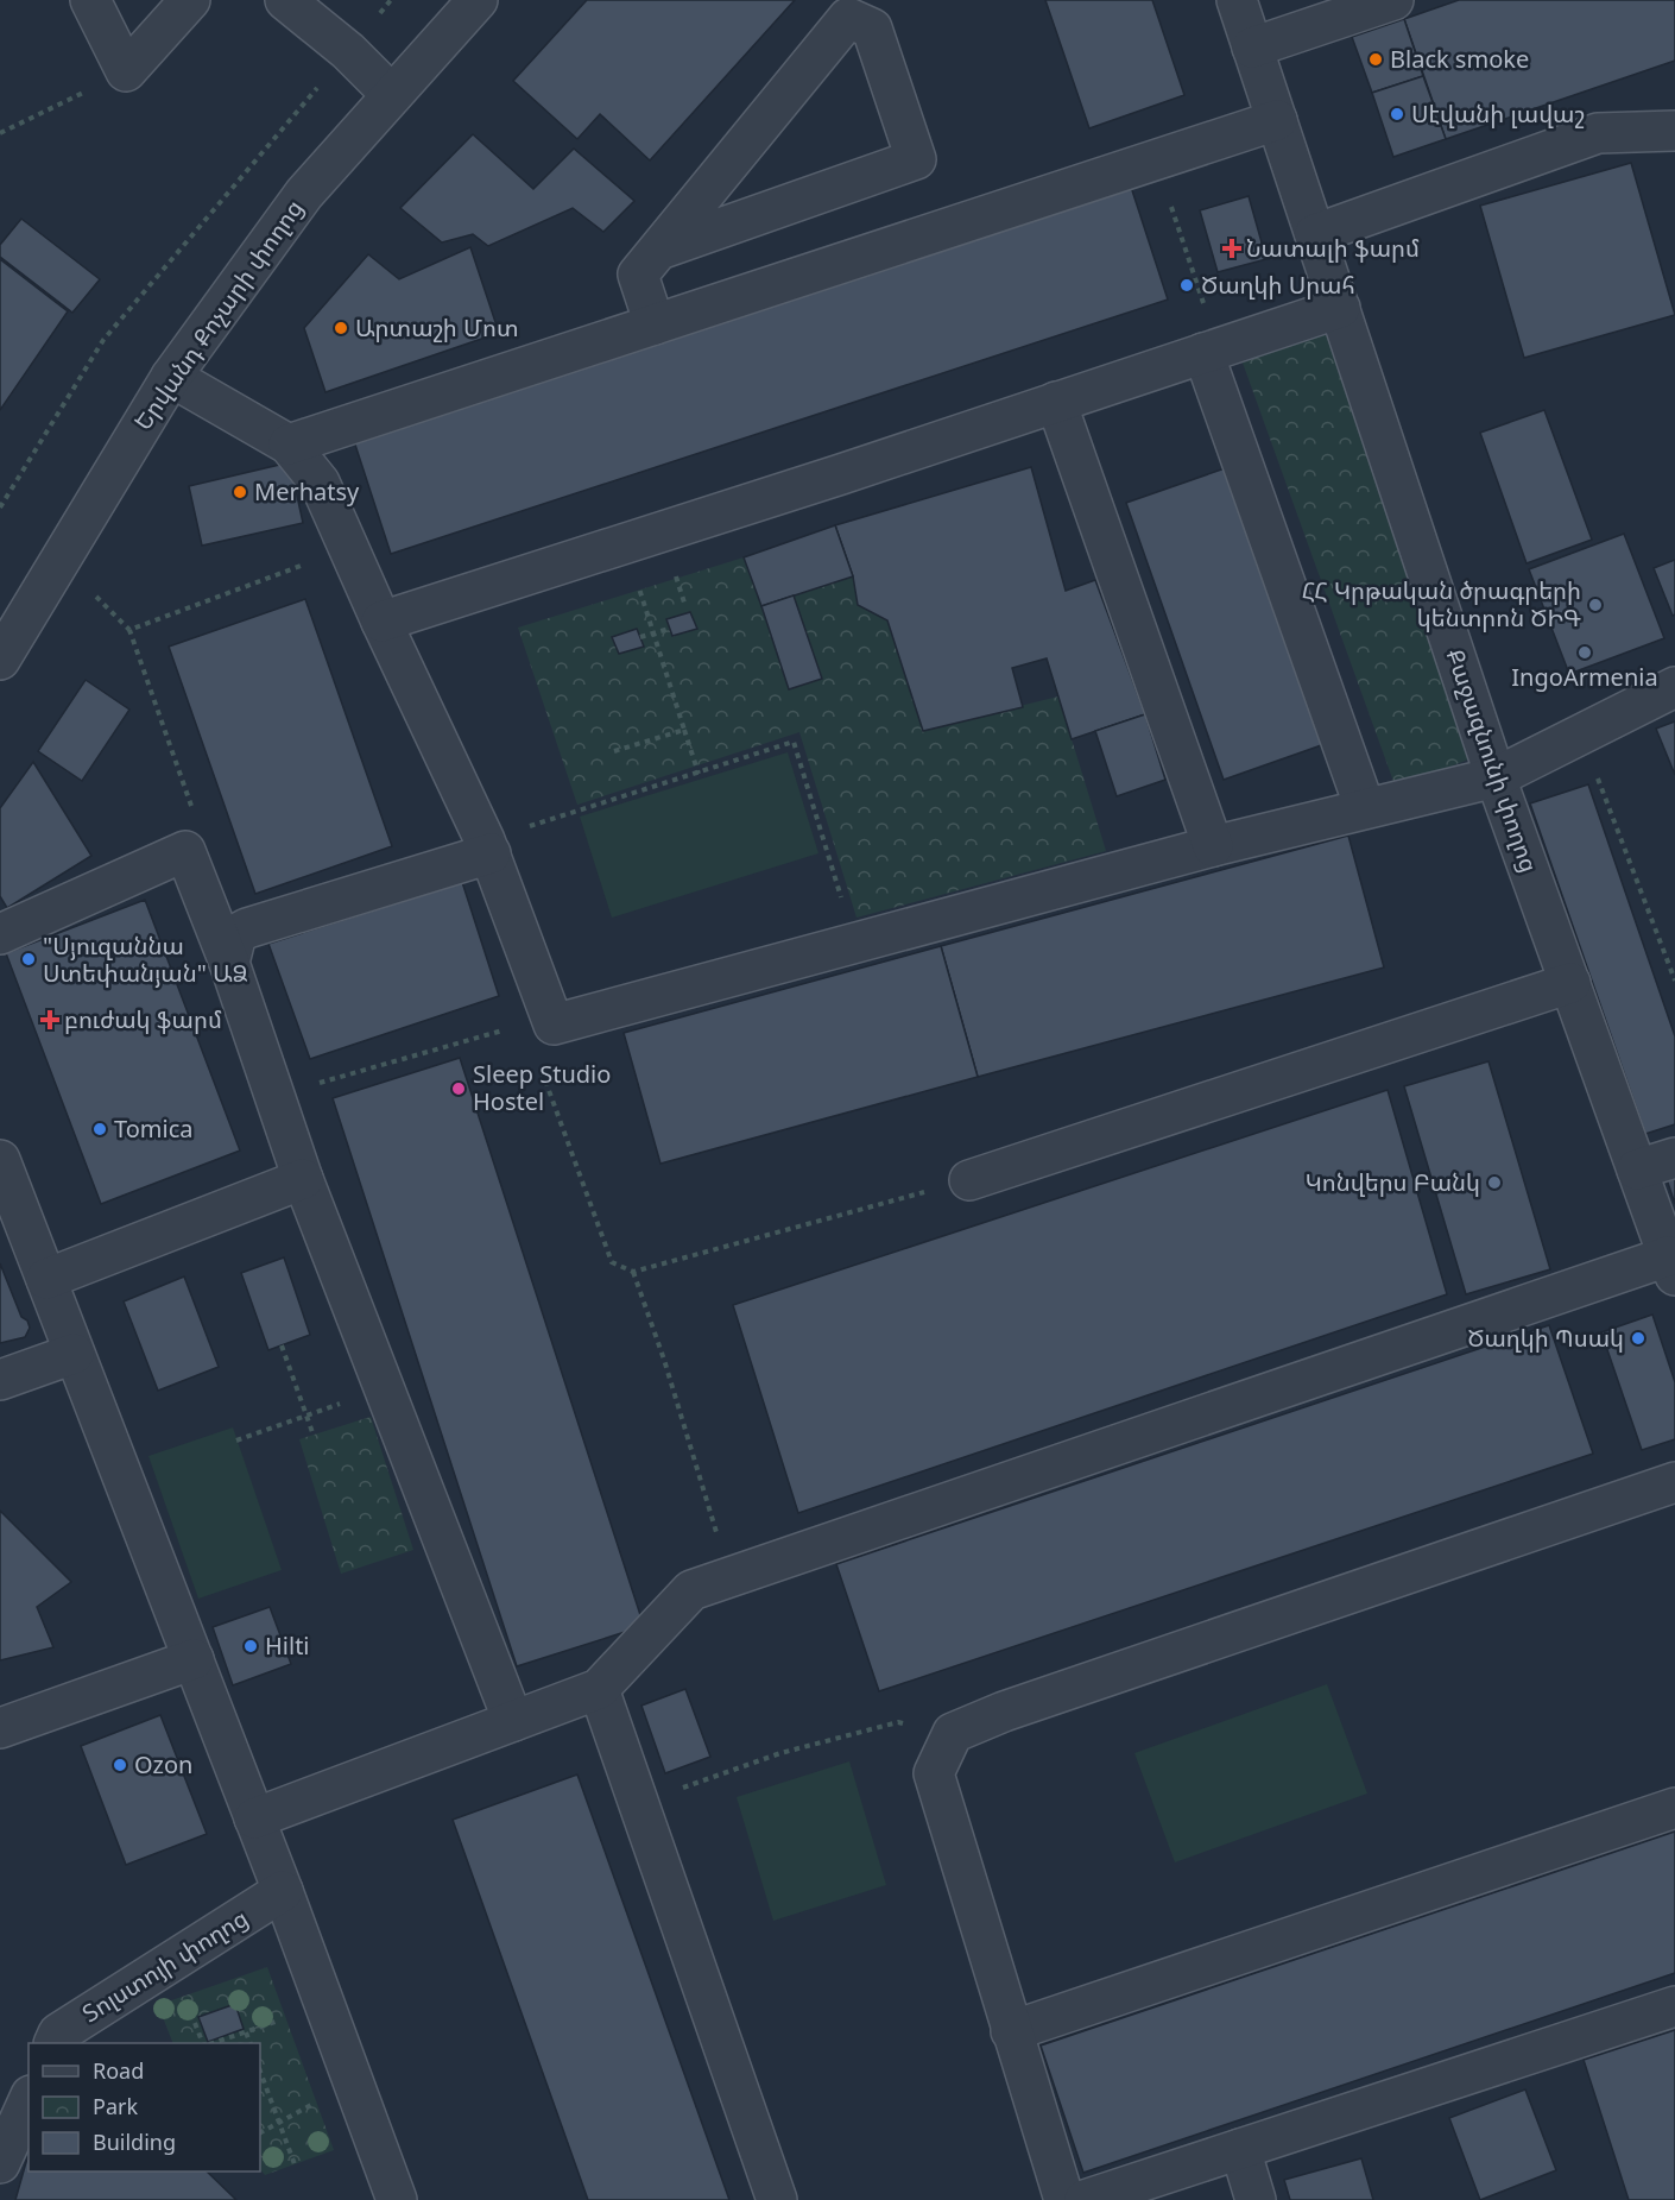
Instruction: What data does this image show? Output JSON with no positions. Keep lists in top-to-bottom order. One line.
{"streets":{"street":["Երվանդ Քոչարի փողոց","Քաջազնունի փողոց","Տոլստոյի փողոց"]},"places":{"other":["Black smoke","Սէվանի լավաշ","Ծաղկի Սրահ","Արտաշի Մոտ","Merhatsy","ՀՀ Կրթական ծրագրերի կենտրոն ԾԻԳ","IngoArmenia","\"Սյուզաննա Ստեփանյան\" ԱՁ","Sleep Studio Hostel","Tomica","Կոնվերս Բանկ","Ծաղկի Պսակ","Hilti","Ozon"],"health":["Նատալի ֆարմ","բուժակ ֆարմ"]},"legend":["Road","Park","Building"]}
